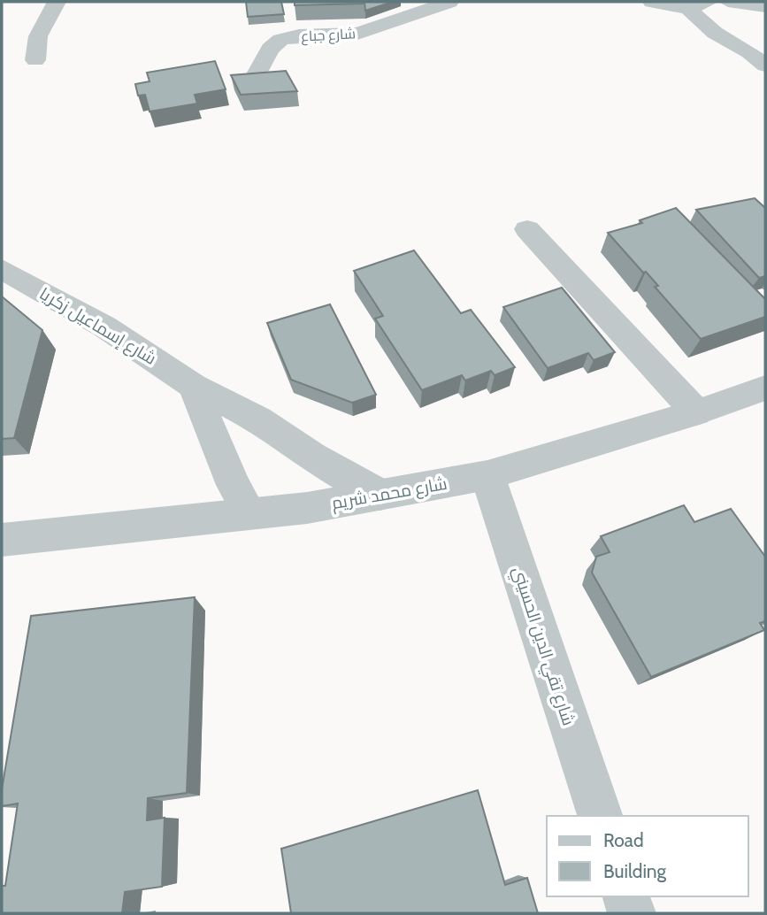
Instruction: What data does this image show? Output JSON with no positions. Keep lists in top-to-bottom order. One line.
{"streets":{"street":["شارع جباع","شارع إسماعيل زكريا","شارع محمد شريم","شارع تقي الدين الحسيني"]},"crossings":[["شارع إسماعيل زكريا","شارع محمد شريم"],["شارع محمد شريم","شارع تقي الدين الحسيني"]],"legend":["Road","Building"]}
